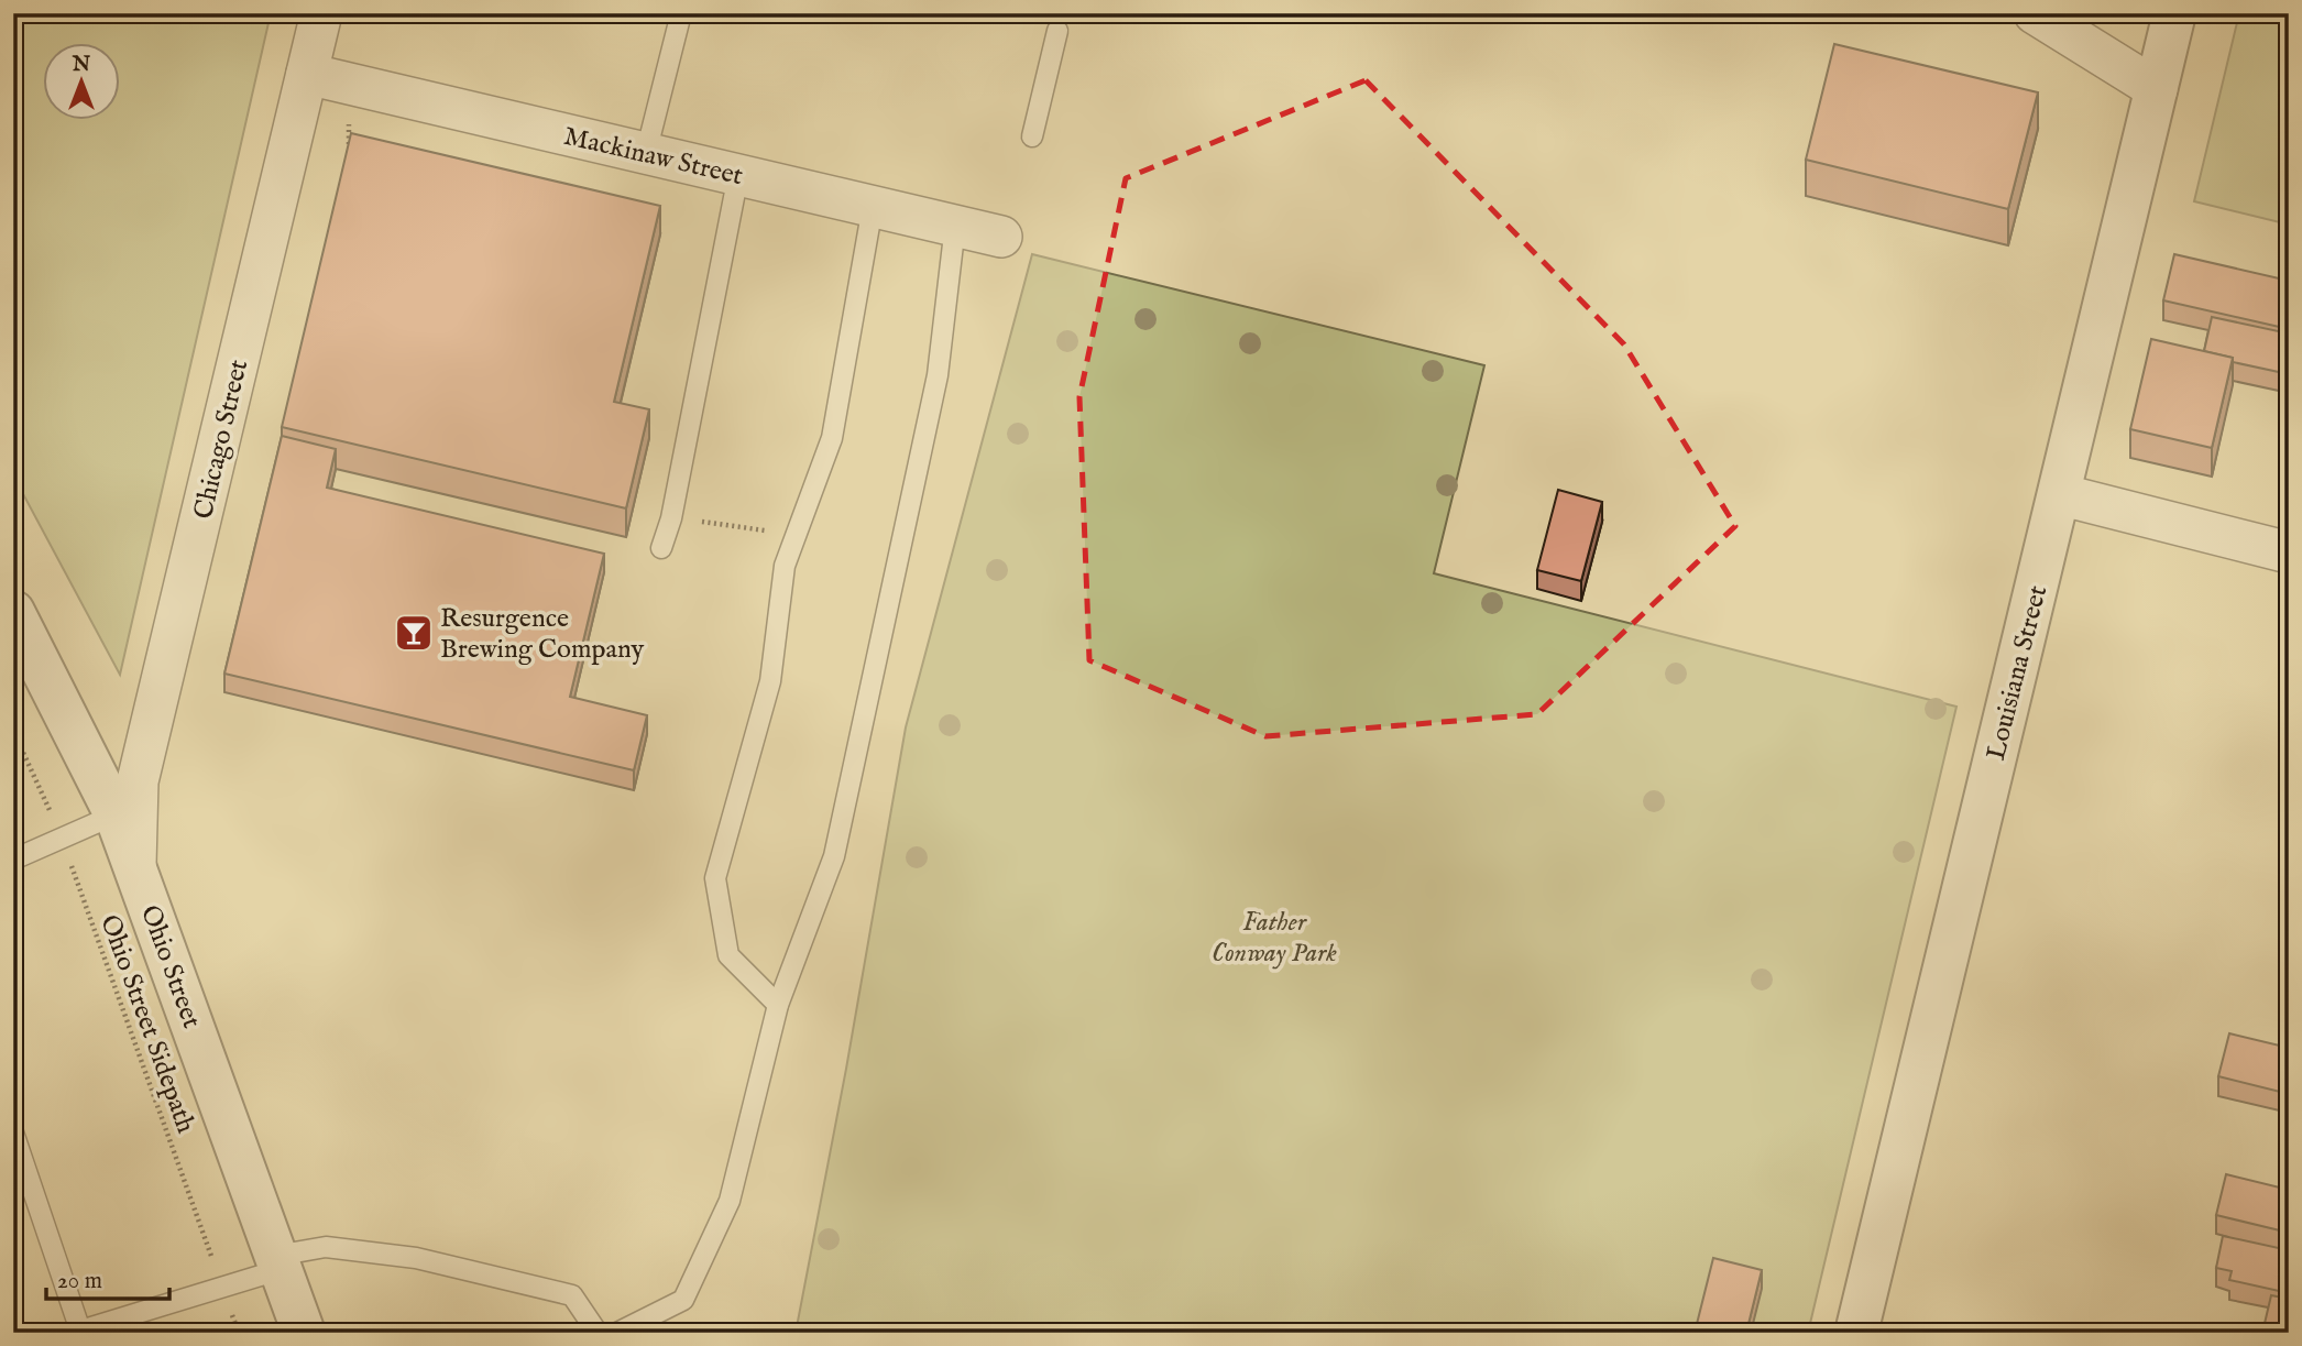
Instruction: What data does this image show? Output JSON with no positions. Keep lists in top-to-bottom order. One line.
{"streets":{"street":["Mackinaw Street","Chicago Street","Louisiana Street","Ohio Street"],"path":["Ohio Street Sidepath"]},"crossings":[["Mackinaw Street","Chicago Street"],["Chicago Street","Ohio Street"]],"parks":["Father Conway Park"],"places":{"bar":["Resurgence Brewing Company"]},"scale_bar":"20 m","north":"top"}
